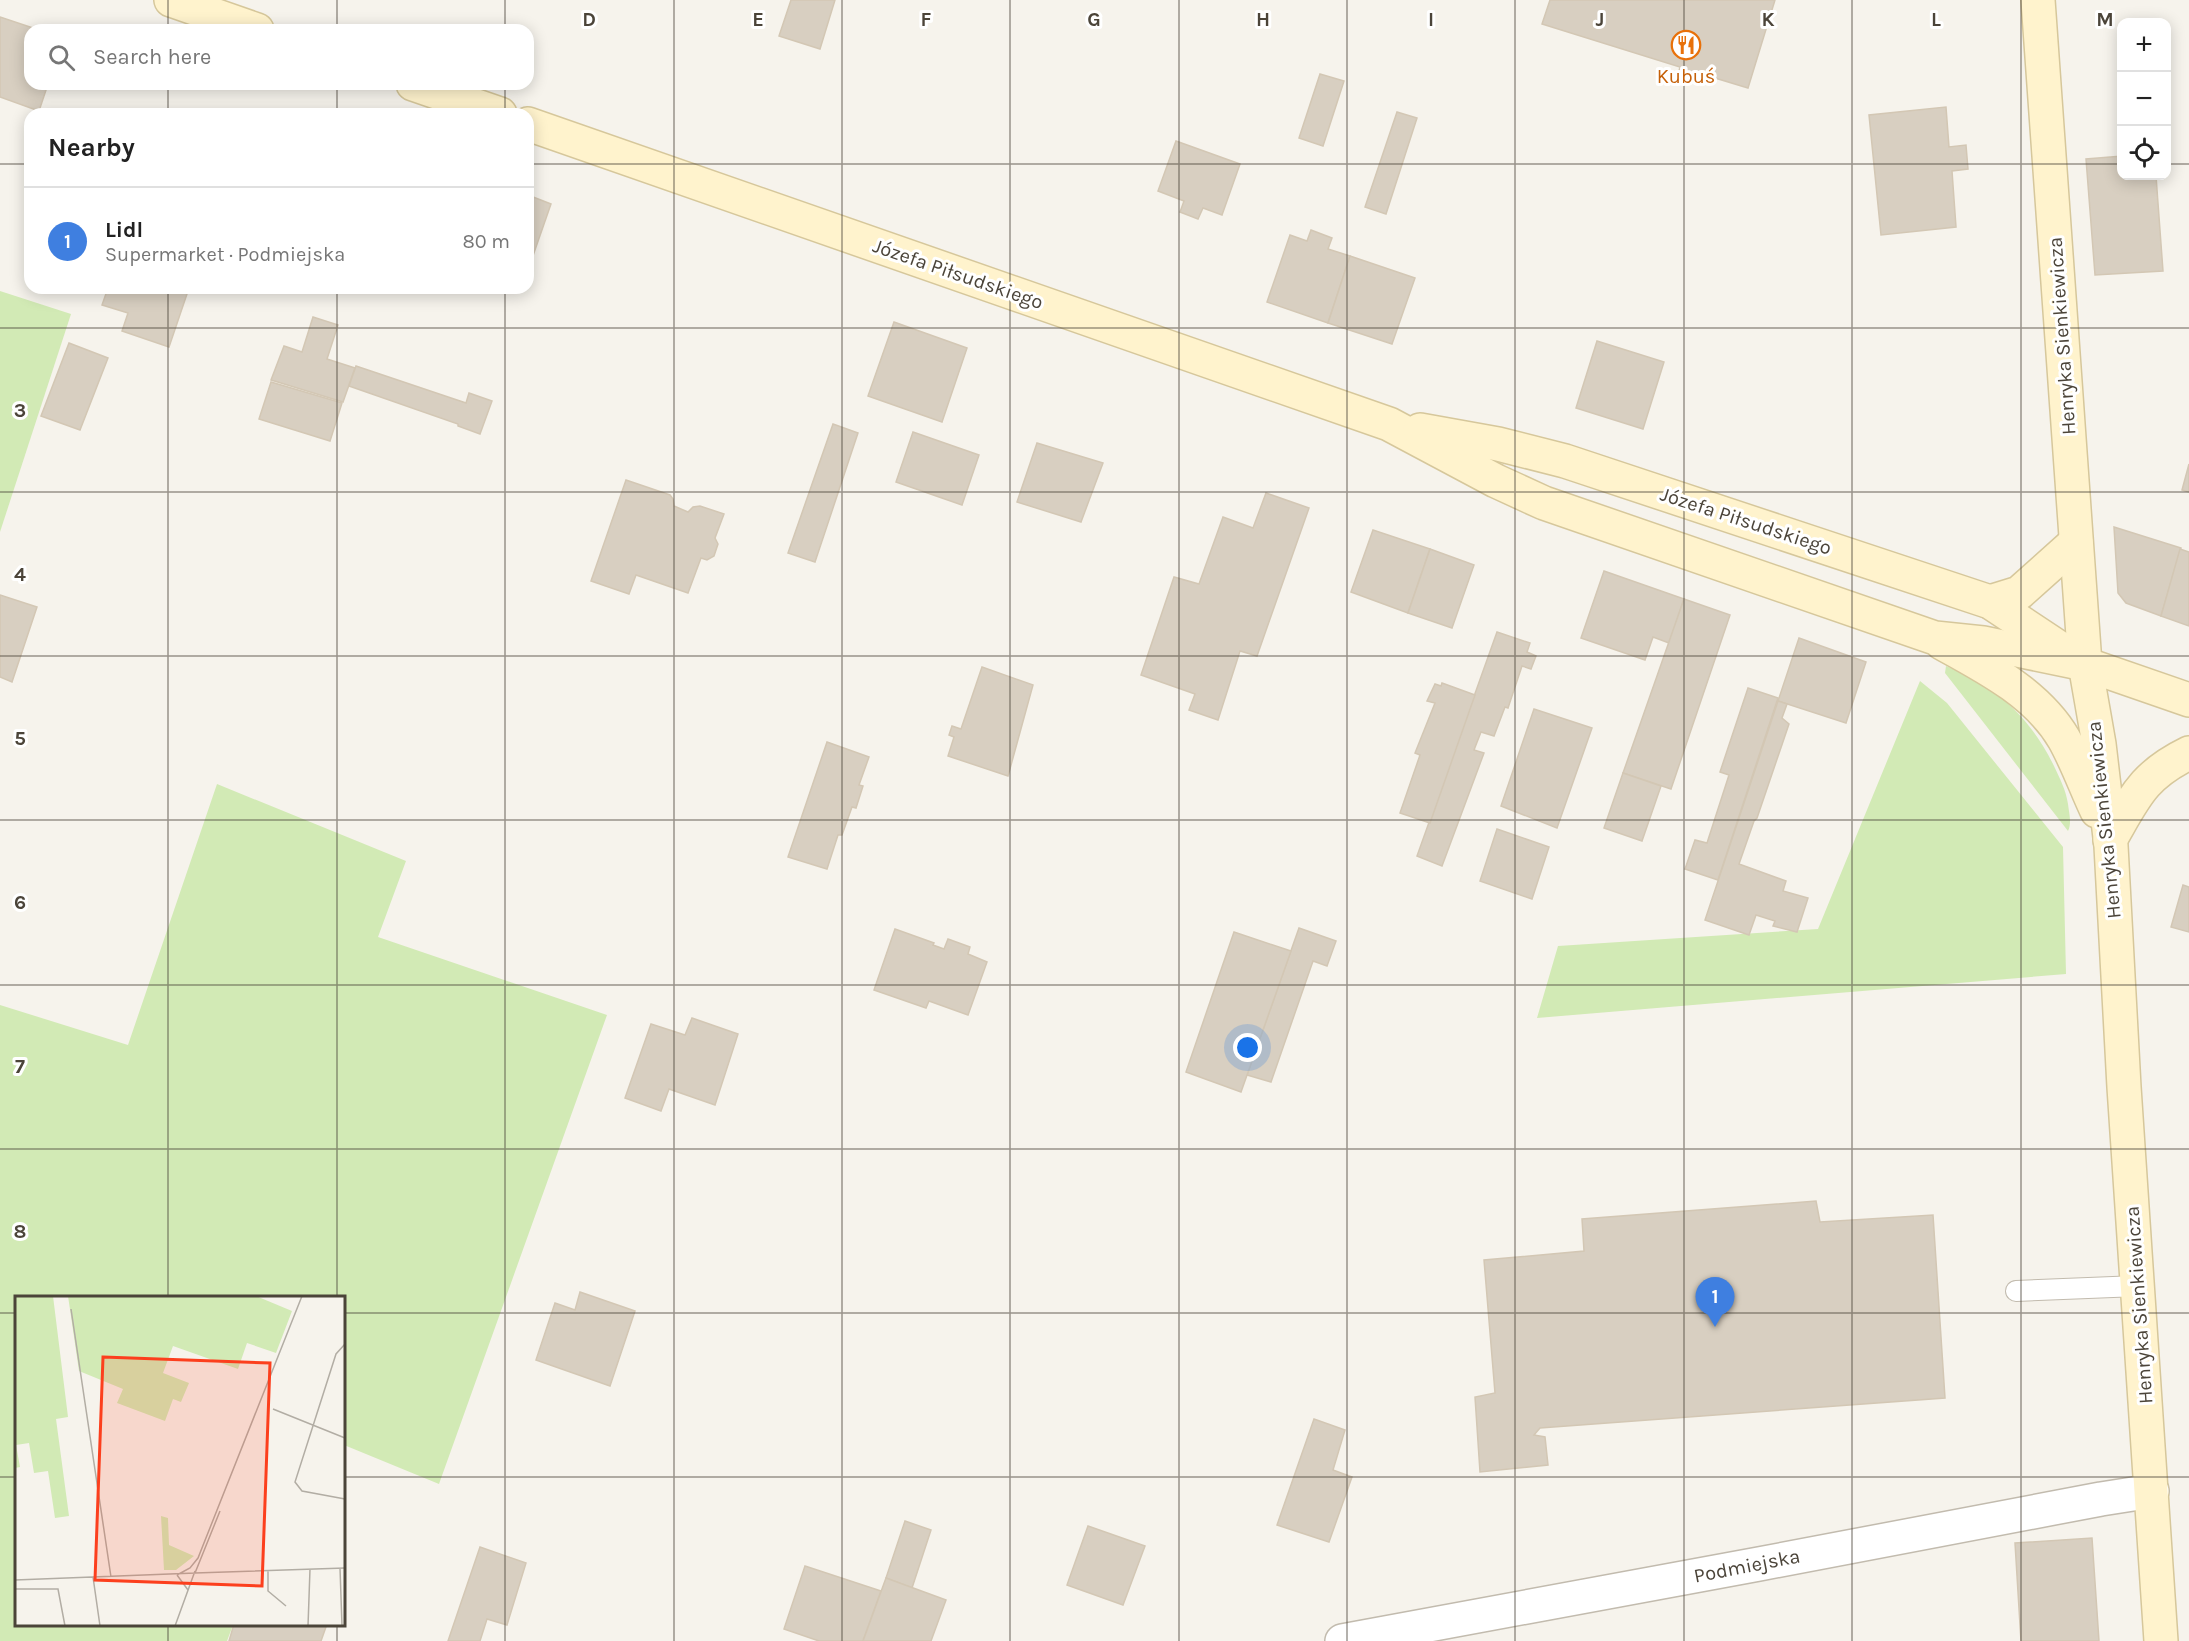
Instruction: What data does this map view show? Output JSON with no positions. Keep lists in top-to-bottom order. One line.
{"streets":{"main road":["Józefa Piłsudskiego","Henryka Sienkiewicza"],"street":["Podmiejska"]},"crossings":[["Józefa Piłsudskiego","Henryka Sienkiewicza"],["Henryka Sienkiewicza","Podmiejska"]],"places":{"restaurant":["Kubuś"]},"page":{"map_buttons":["+","−"],"search":"Search here","heading":"Nearby","list":[{"mark":"1","name":"Lidl","note":"Supermarket · Podmiejska","value":"80 m"}],"pins":"1"},"grid":{"columns":["D","E","F","G","H","I","J","K","L","M"],"rows":["3","4","5","6","7","8"]}}
